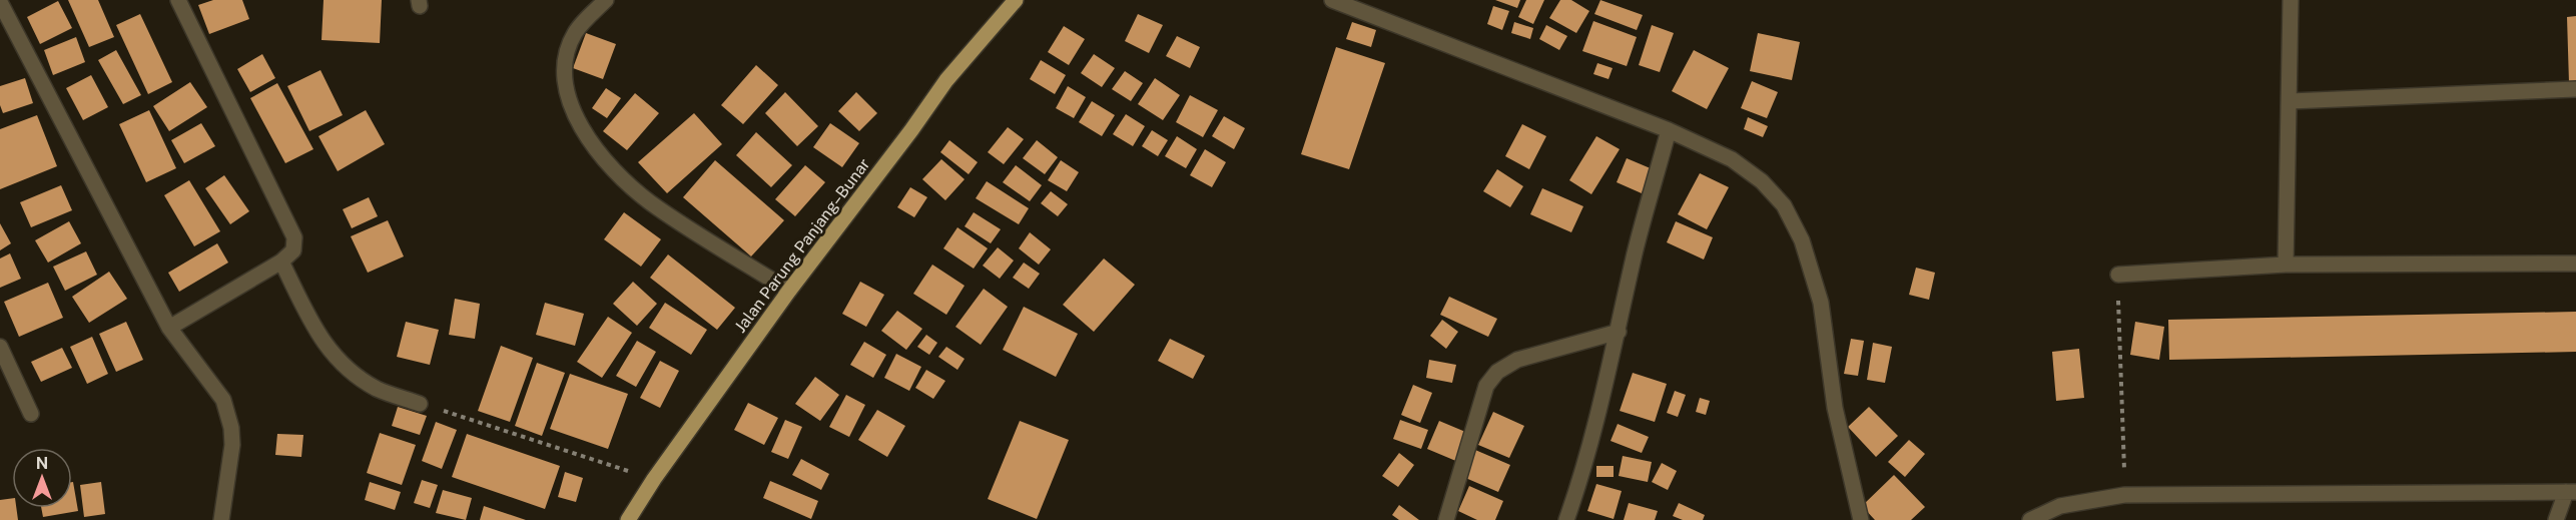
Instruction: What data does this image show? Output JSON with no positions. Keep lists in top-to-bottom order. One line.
{"streets":{"main road":["Jalan Parung Panjang–Bunar"]},"north":"top"}
